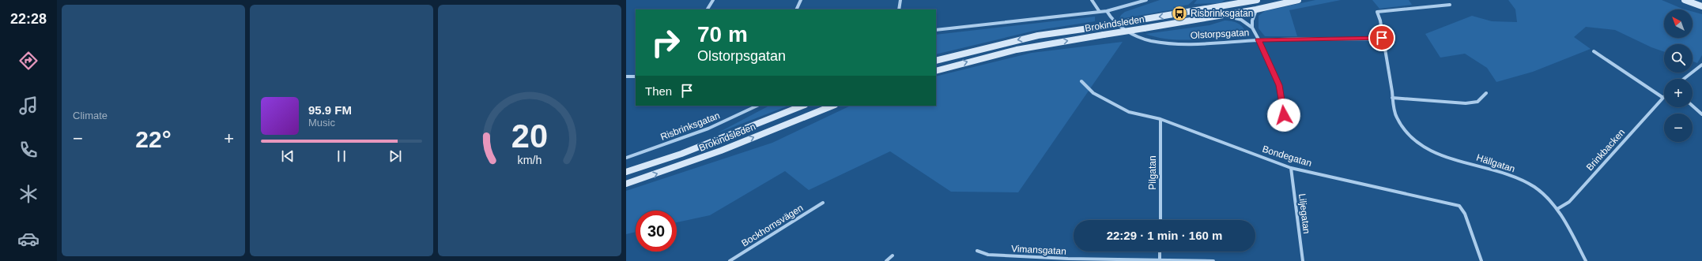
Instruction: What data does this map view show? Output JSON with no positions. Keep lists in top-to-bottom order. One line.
{"streets":{"main road":["Brokindsleden"],"street":["Olstorpsgatan","Risbrinksgatan","Brinkbacken","Bondegatan","Hällgatan","Pilgatan","Liljegatan","Bockhornsvägen","Vimansgatan"]},"crossings":[["Olstorpsgatan","Hällgatan"],["Brinkbacken","Hällgatan"],["Bondegatan","Pilgatan"],["Bondegatan","Liljegatan"]],"places":{"bus stop":["Risbrinksgatan"]},"north":"top left","page":{"tabs":"22:28","tile":"Climate","map_buttons":["+","−"],"turn":["70 m","Olstorpsgatan"],"then":"Then","song":["95.9 FM","Music"],"heat":["−","22°","+"],"limit":"30","trip":"22:29 · 1 min · 160 m","gauge":["20","km/h"]}}
